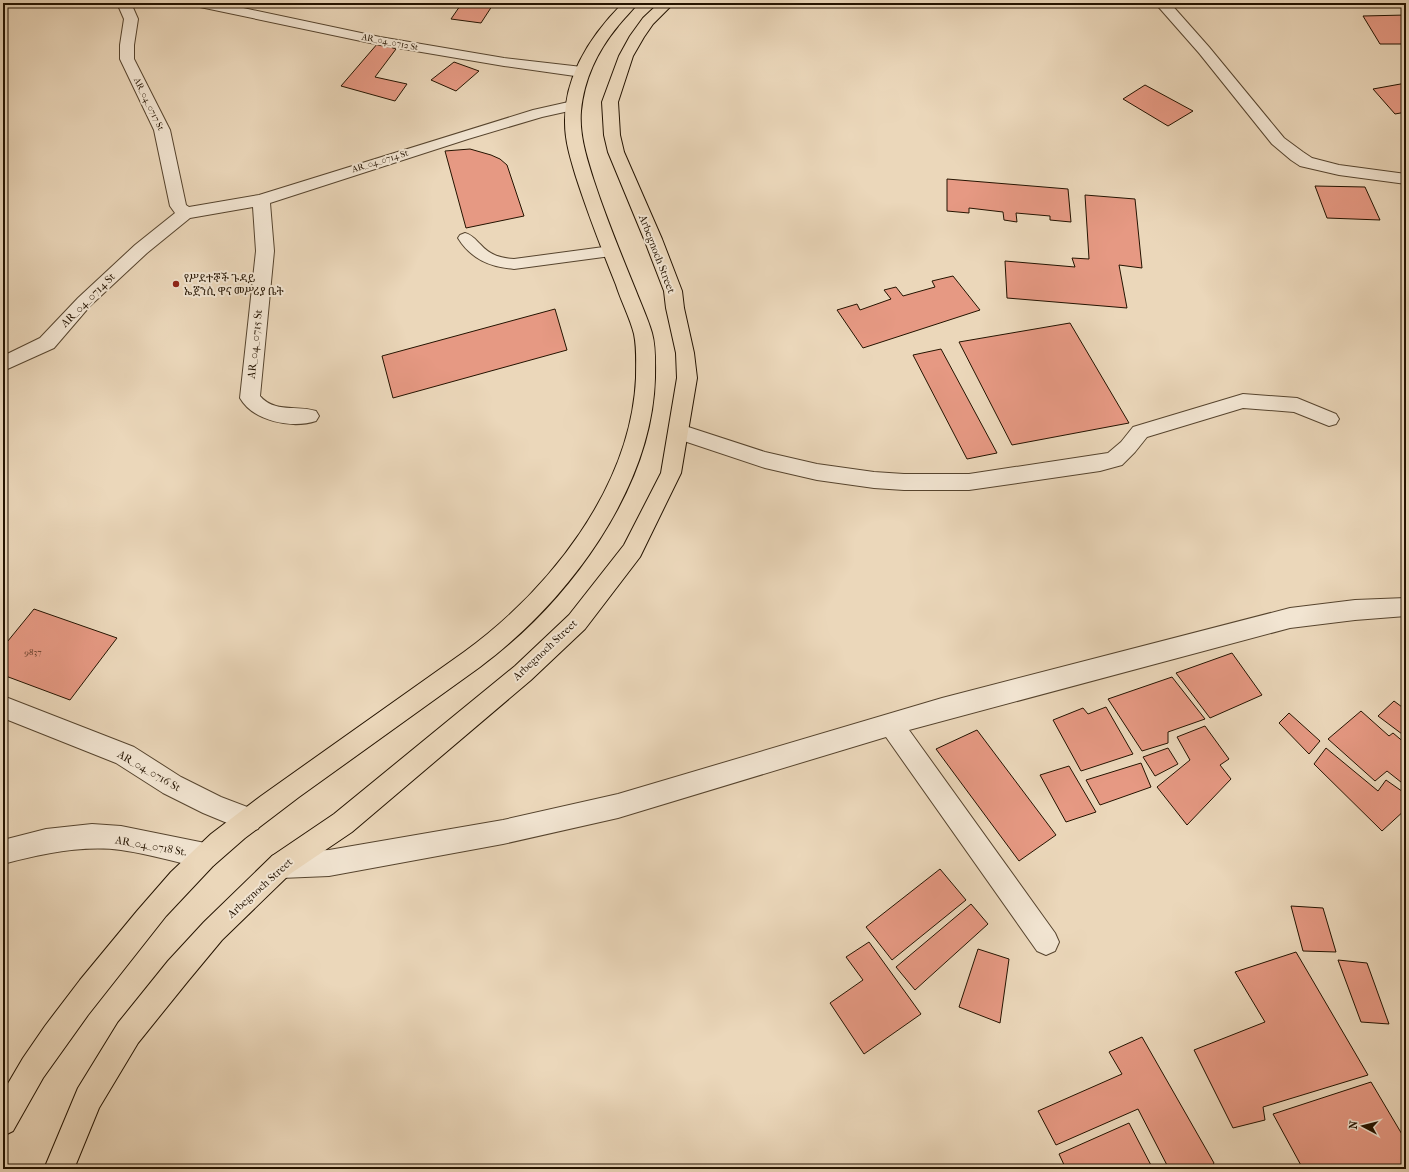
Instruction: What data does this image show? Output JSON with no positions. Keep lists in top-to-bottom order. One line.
{"streets":{"main road":["Arbegnoch Street"],"street":["AR_04_0712 St","AR_04_0717 St","AR_04_0714 St","AR_04_0715 St","AR_04_0716 St","AR_04_0718 St."]},"crossings":[["AR_04_0717 St","AR_04_0714 St"],["AR_04_0714 St","AR_04_0715 St"]],"places":["የሥደተኞች ጉዳይ ኤጀንሲ ዋና መሥሪያ ቤት"],"house_numbers":["9837"],"north":"left"}
